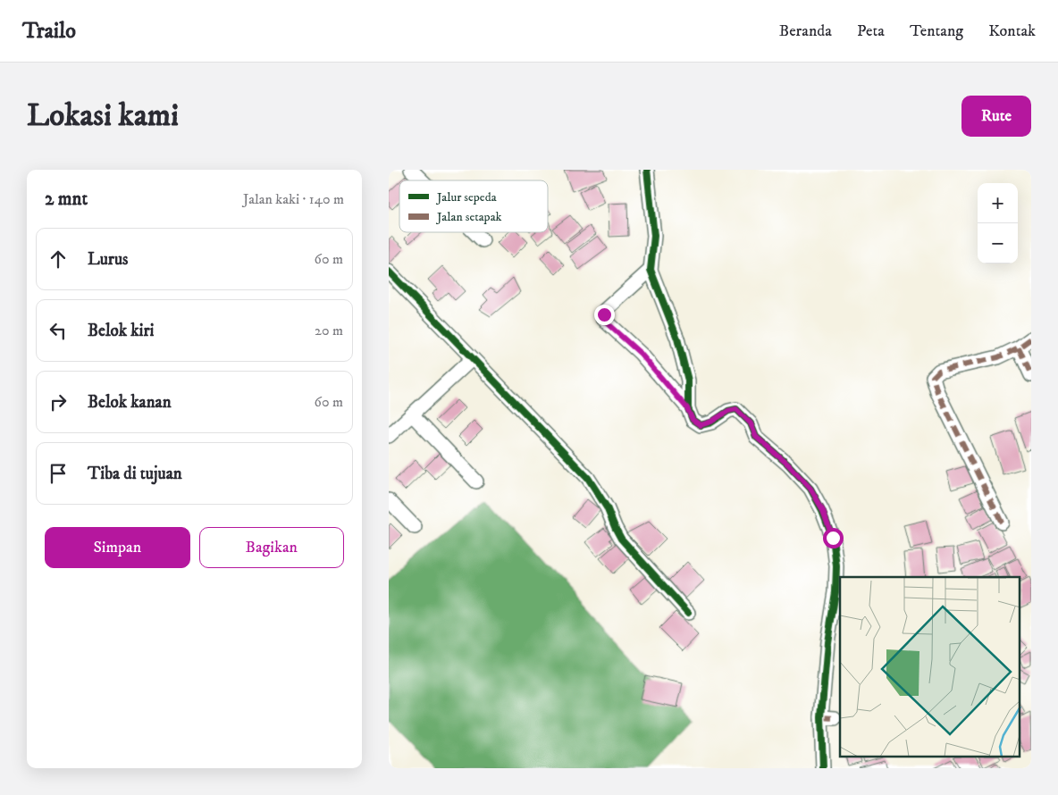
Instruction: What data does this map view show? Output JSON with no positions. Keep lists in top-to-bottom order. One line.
{"legend":["Jalur sepeda","Jalan setapak"],"page":{"header":"Trailo","nav":["Beranda","Peta","Tentang","Kontak"],"buttons":["Rute",["Simpan","Bagikan"]],"title":"Lokasi kami","heading":["2 mnt","Jalan kaki · 140 m"],"map_buttons":["+","−"],"list":[["Lurus","60 m"],["Belok kiri","20 m"],["Belok kanan","60 m"],"Tiba di tujuan"]}}
